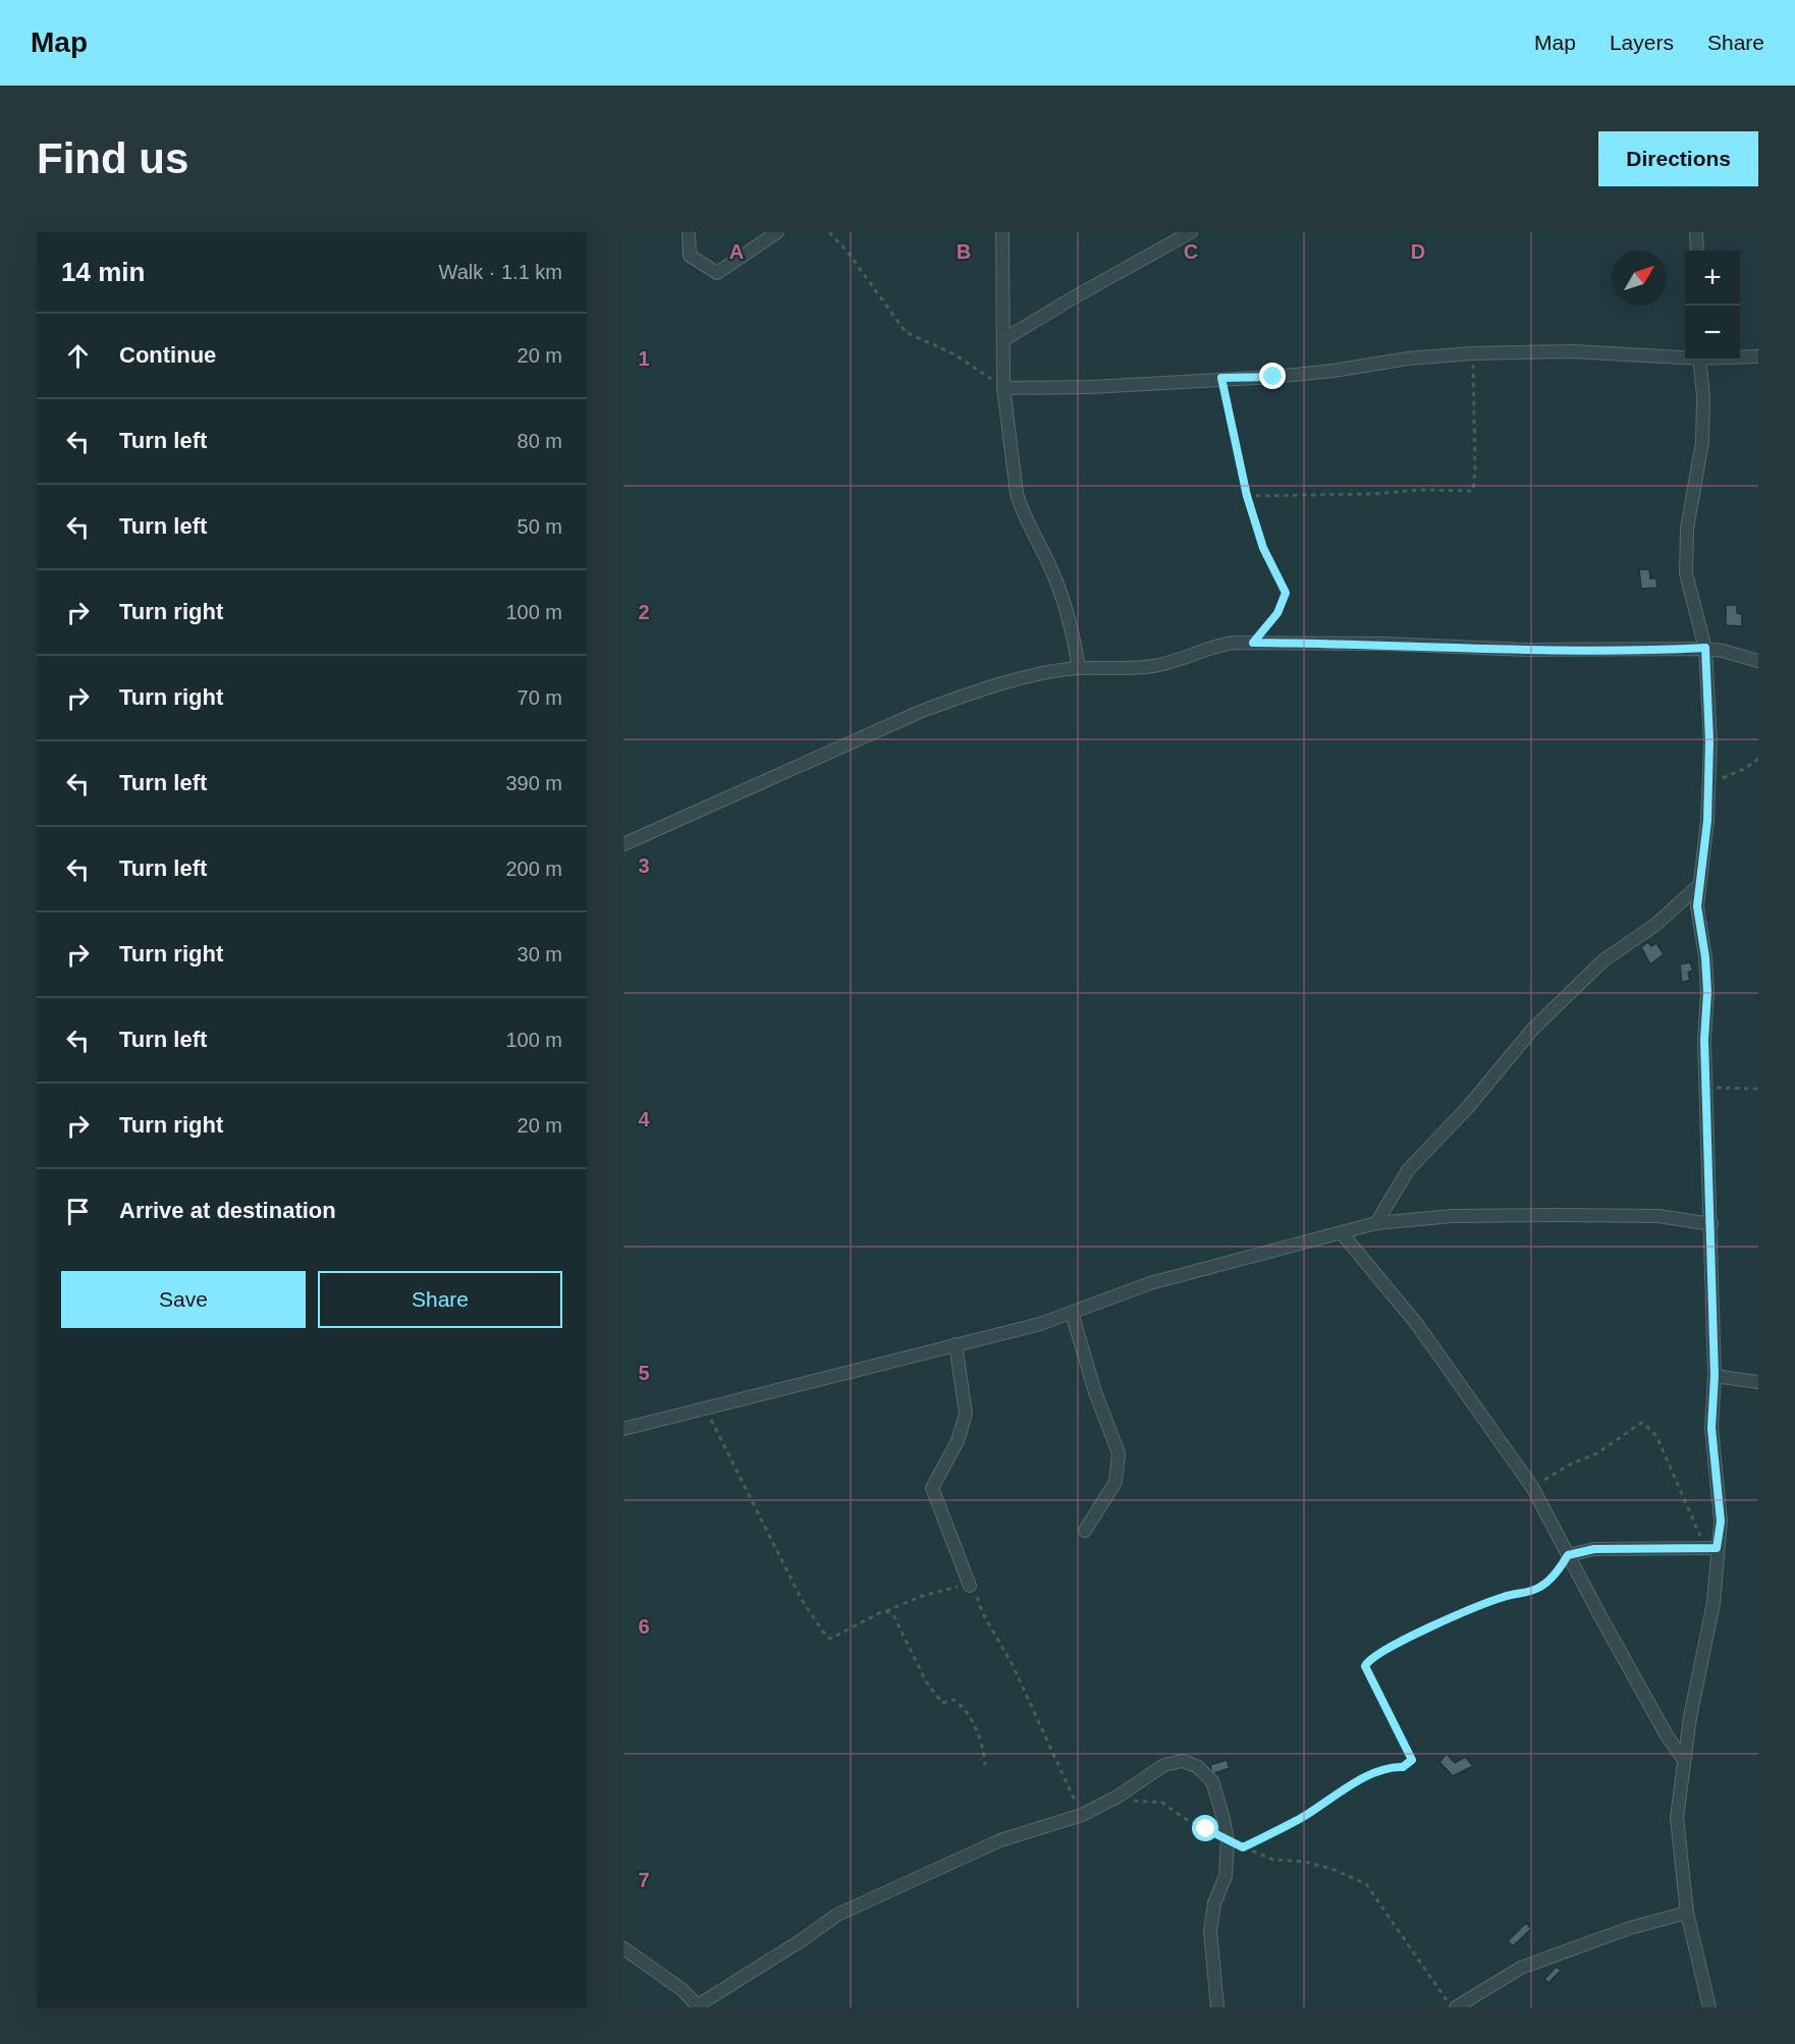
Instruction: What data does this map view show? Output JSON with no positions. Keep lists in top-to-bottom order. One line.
{"north":"top right","page":{"header":"Map","nav":["Map","Layers","Share"],"buttons":["Directions",["Save","Share"]],"title":"Find us","heading":["14 min","Walk · 1.1 km"],"map_buttons":["+","−"],"list":[["Continue","20 m"],["Turn left","80 m"],["Turn left","50 m"],["Turn right","100 m"],["Turn right","70 m"],["Turn left","390 m"],["Turn left","200 m"],["Turn right","30 m"],["Turn left","100 m"],["Turn right","20 m"],"Arrive at destination"]},"grid":{"columns":["A","B","C","D"],"rows":["1","2","3","4","5","6","7"]}}
